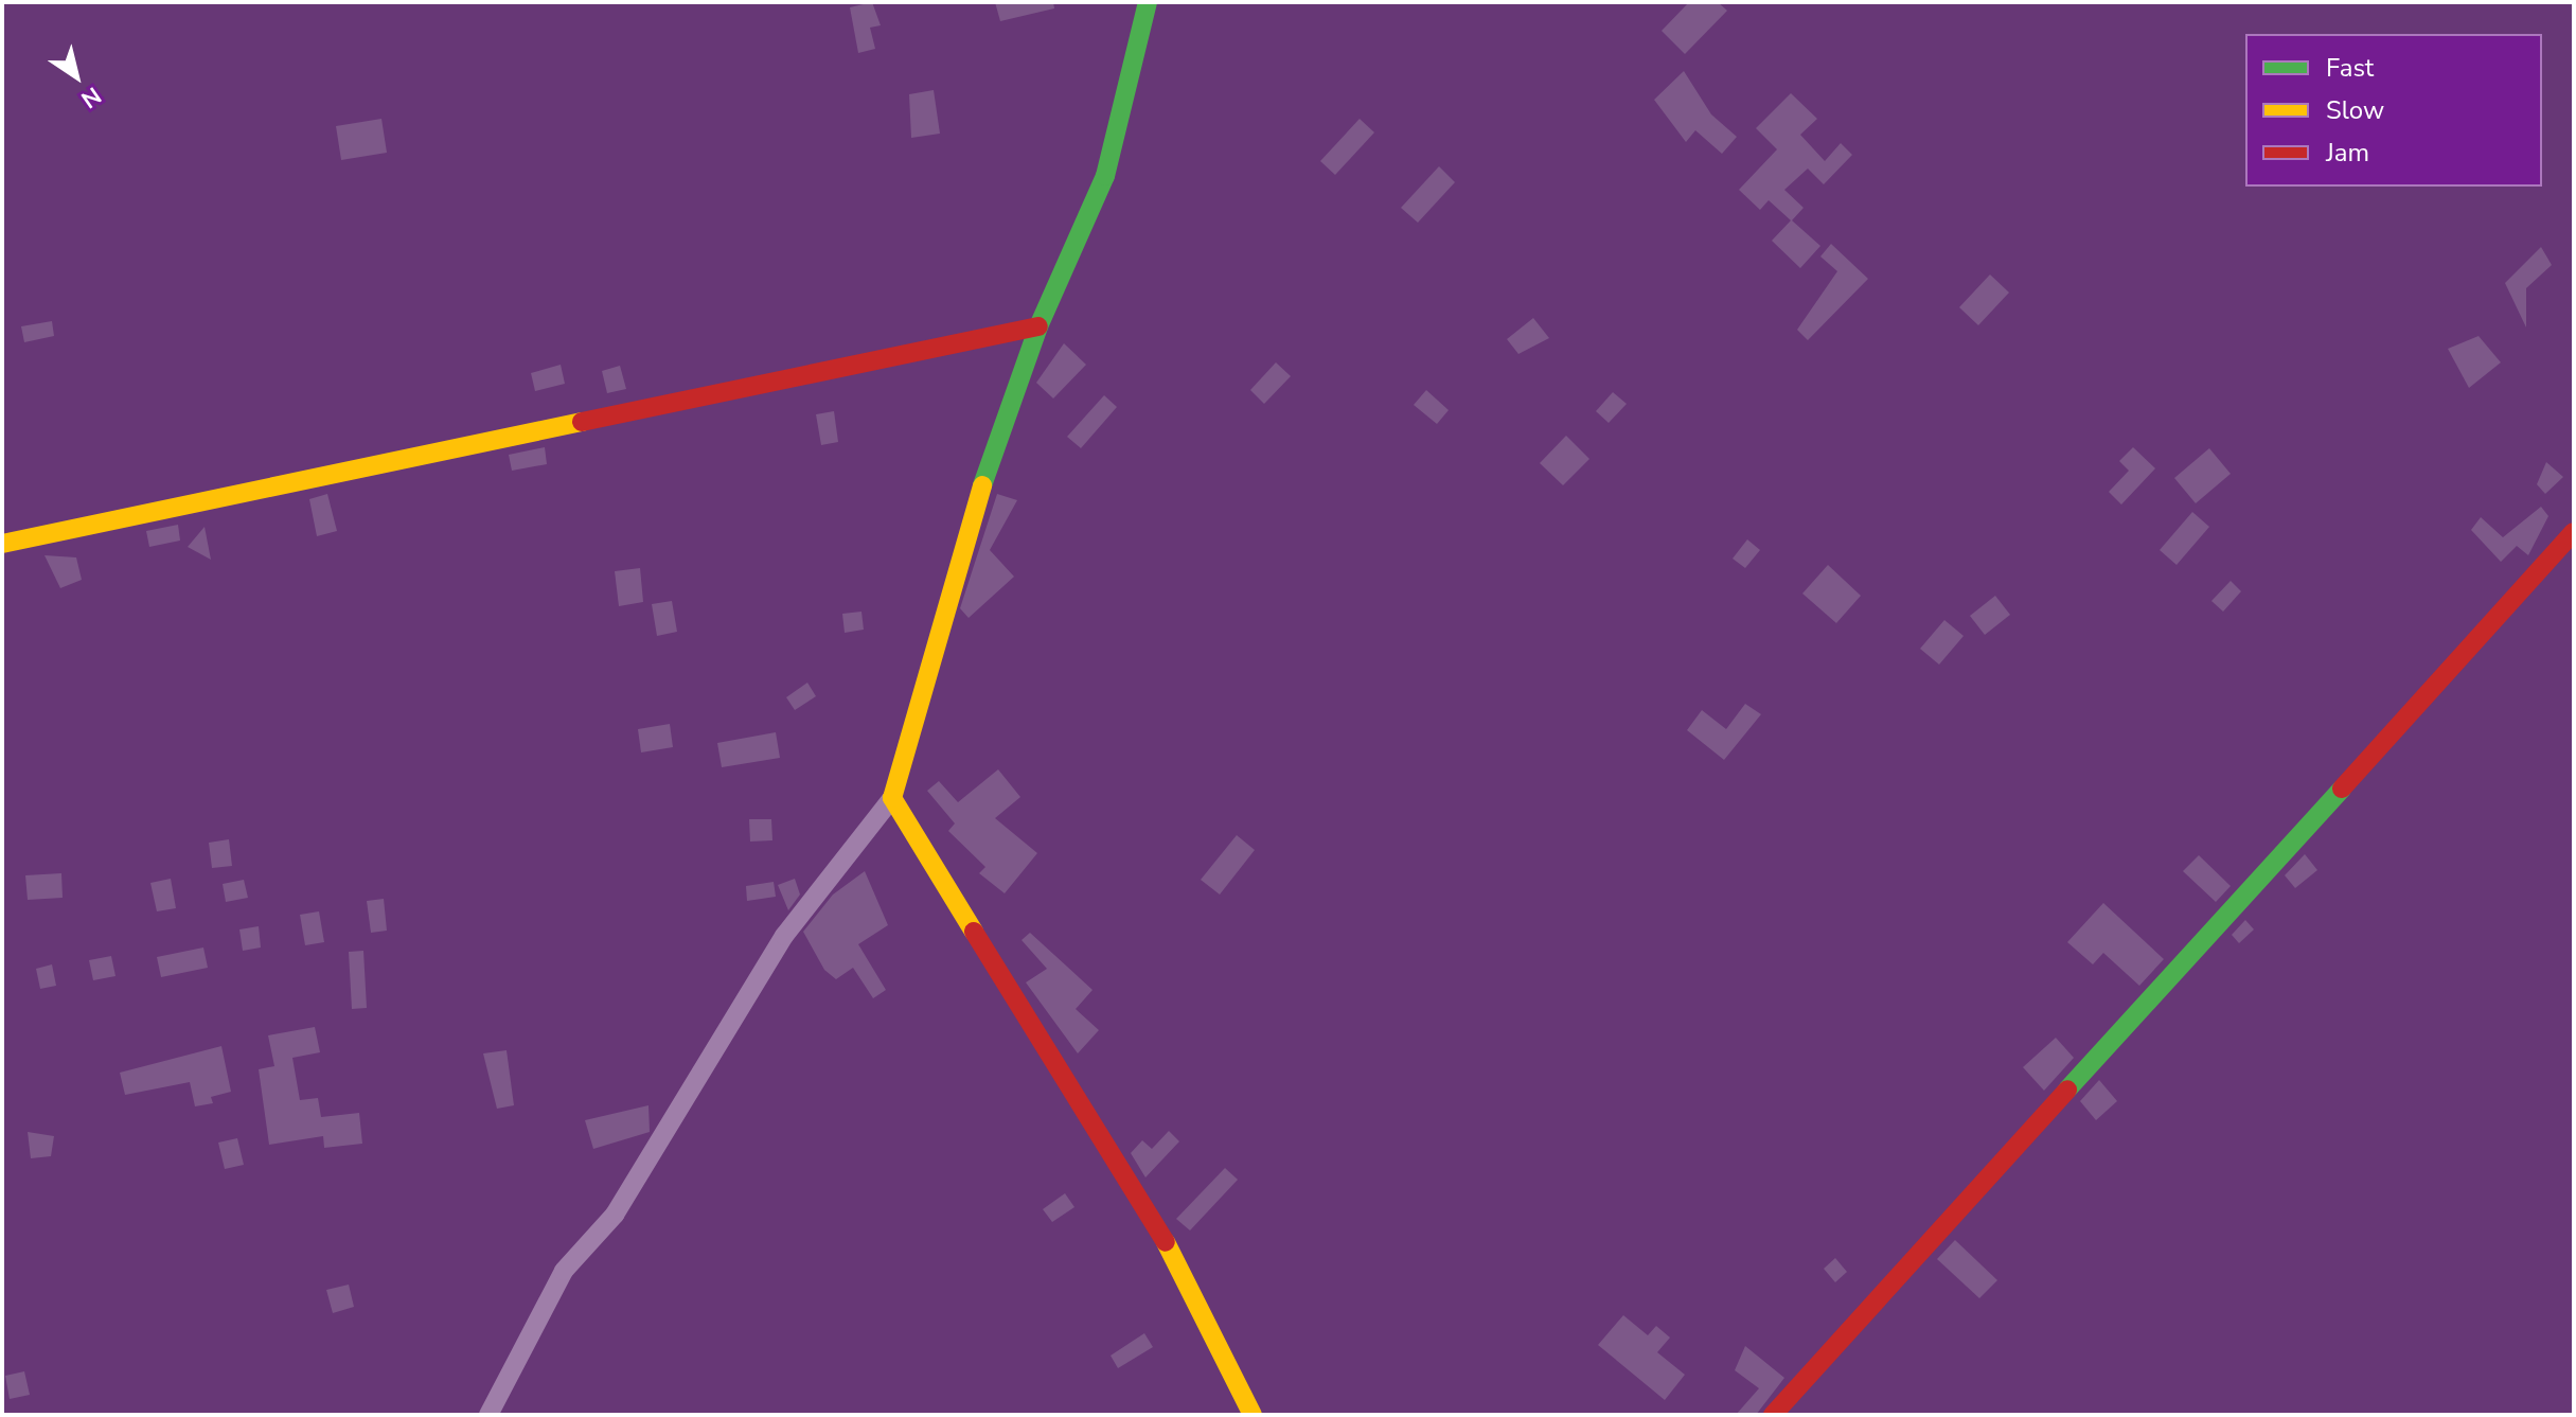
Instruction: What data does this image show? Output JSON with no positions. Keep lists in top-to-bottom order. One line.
{"legend":["Fast","Slow","Jam"],"north":"bottom right"}
